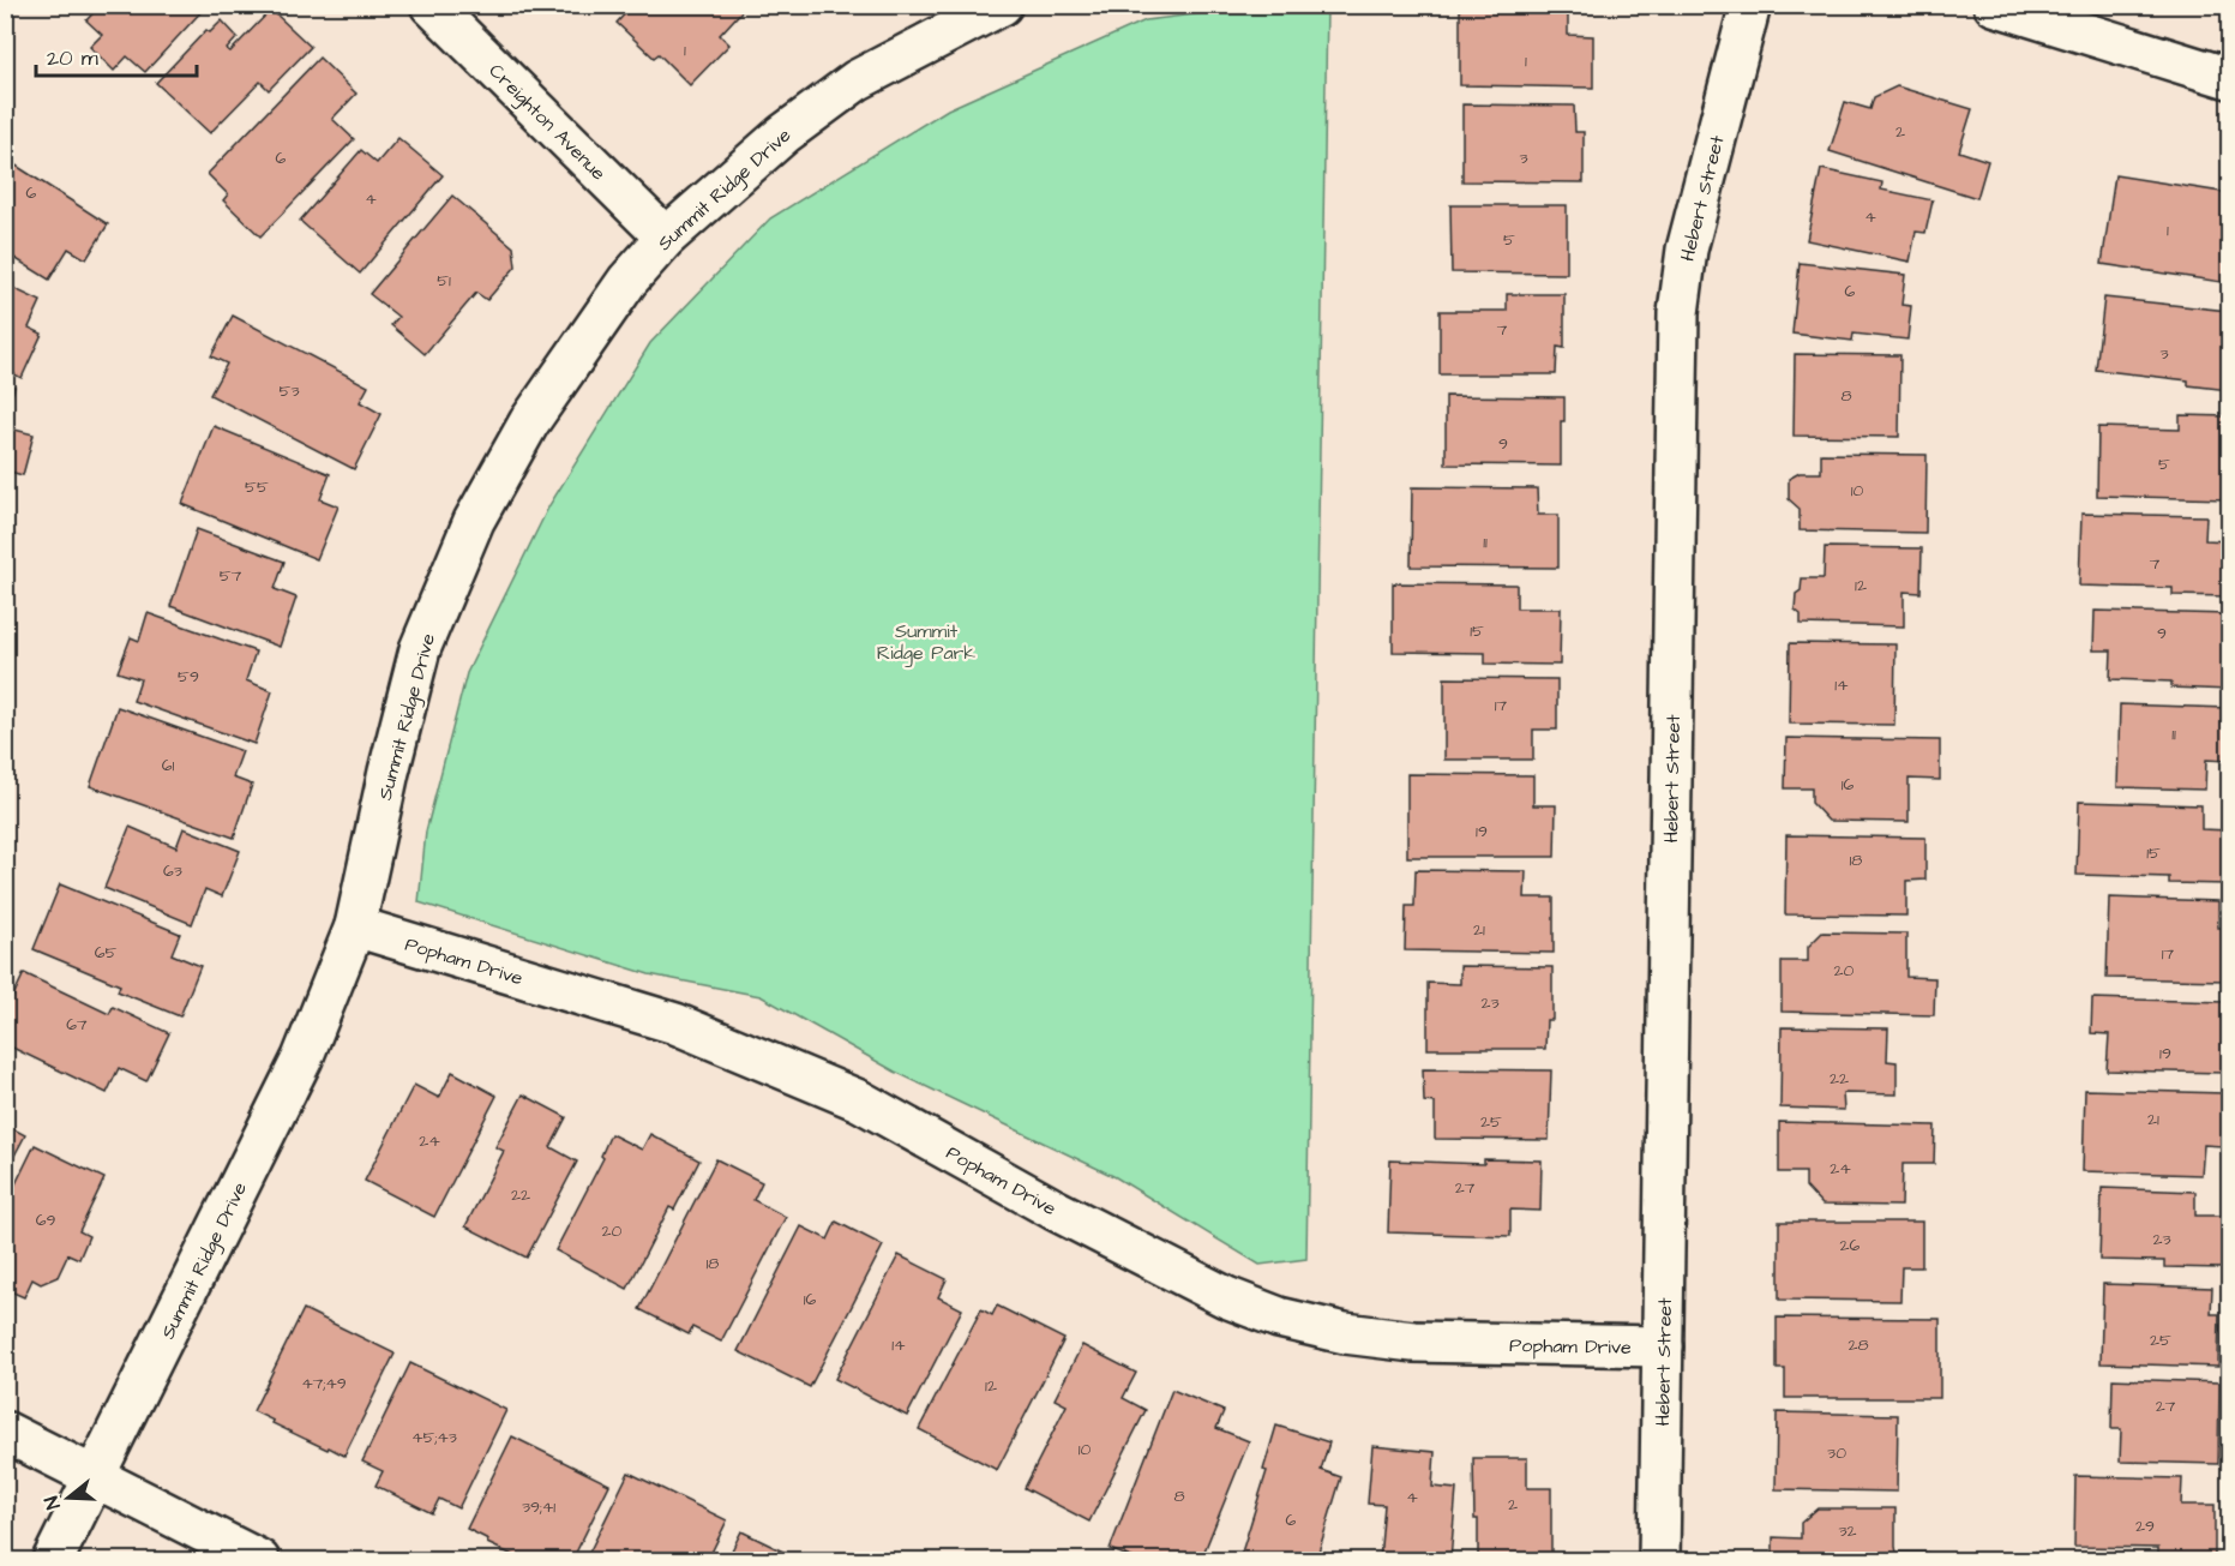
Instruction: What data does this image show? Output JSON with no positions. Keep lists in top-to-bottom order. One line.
{"streets":{"street":["Creighton Avenue","Summit Ridge Drive","Hebert Street","Popham Drive"]},"crossings":[["Creighton Avenue","Summit Ridge Drive"],["Summit Ridge Drive","Popham Drive"],["Hebert Street","Popham Drive"]],"parks":["Summit Ridge Park"],"house_numbers":["1","1","2","6","3","6","4","4","1","5","51","6","7","3","53","8","9","5","55","10","11","7","57","12","15","9","59","14","17","11","61","16","19","15","18","63","21","65","17","20","23","67","19","22","21","25","24","24","27","22","69","20","23","26","18","16","25","14","28","47;49","12","27","45;43","10","30","8","4","2","39;41","6","29","32"],"scale_bar":"20 m","north":"left"}
